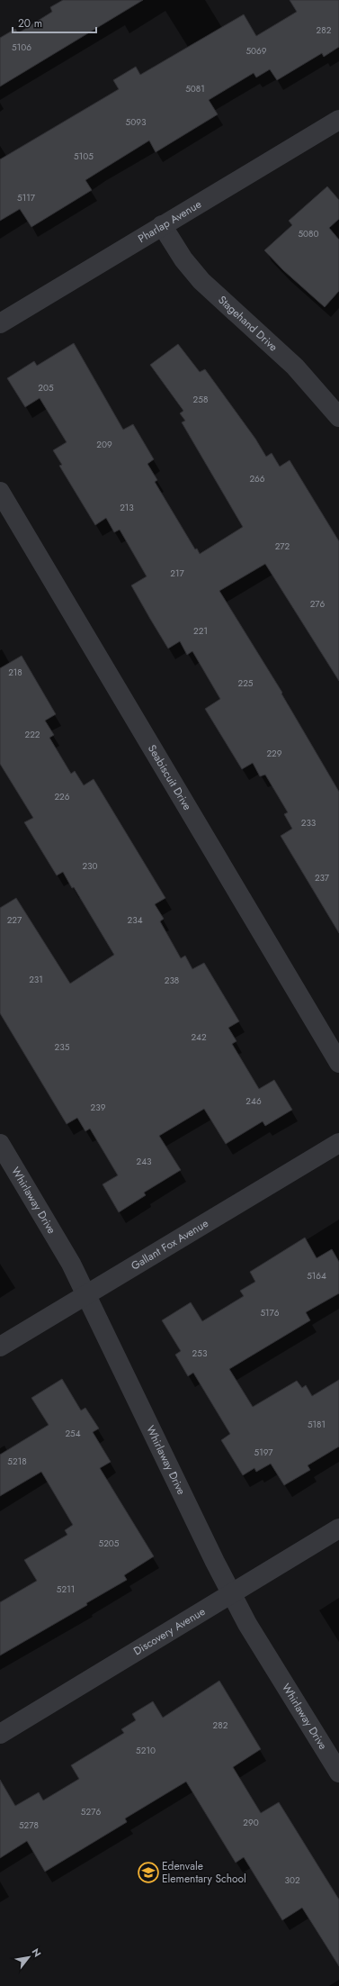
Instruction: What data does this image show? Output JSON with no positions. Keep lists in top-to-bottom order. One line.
{"streets":{"street":["Pharlap Avenue","Stagehand Drive","Seabiscuit Drive","Whirlaway Drive","Gallant Fox Avenue","Discovery Avenue"]},"crossings":[["Pharlap Avenue","Stagehand Drive"],["Whirlaway Drive","Gallant Fox Avenue"],["Whirlaway Drive","Discovery Avenue"]],"places":{"school or university":["Edenvale Elementary School"]},"house_numbers":["282","5106","5069","5081","5093","5105","5117","5080","205","258","209","266","213","272","217","276","221","218","225","222","229","226","233","230","237","227","234","231","238","242","235","246","239","243","5164","5176","253","5181","254","5197","5218","5205","5211","282","5210","5276","290","5278","302"],"scale_bar":"20 m","north":"top right"}
